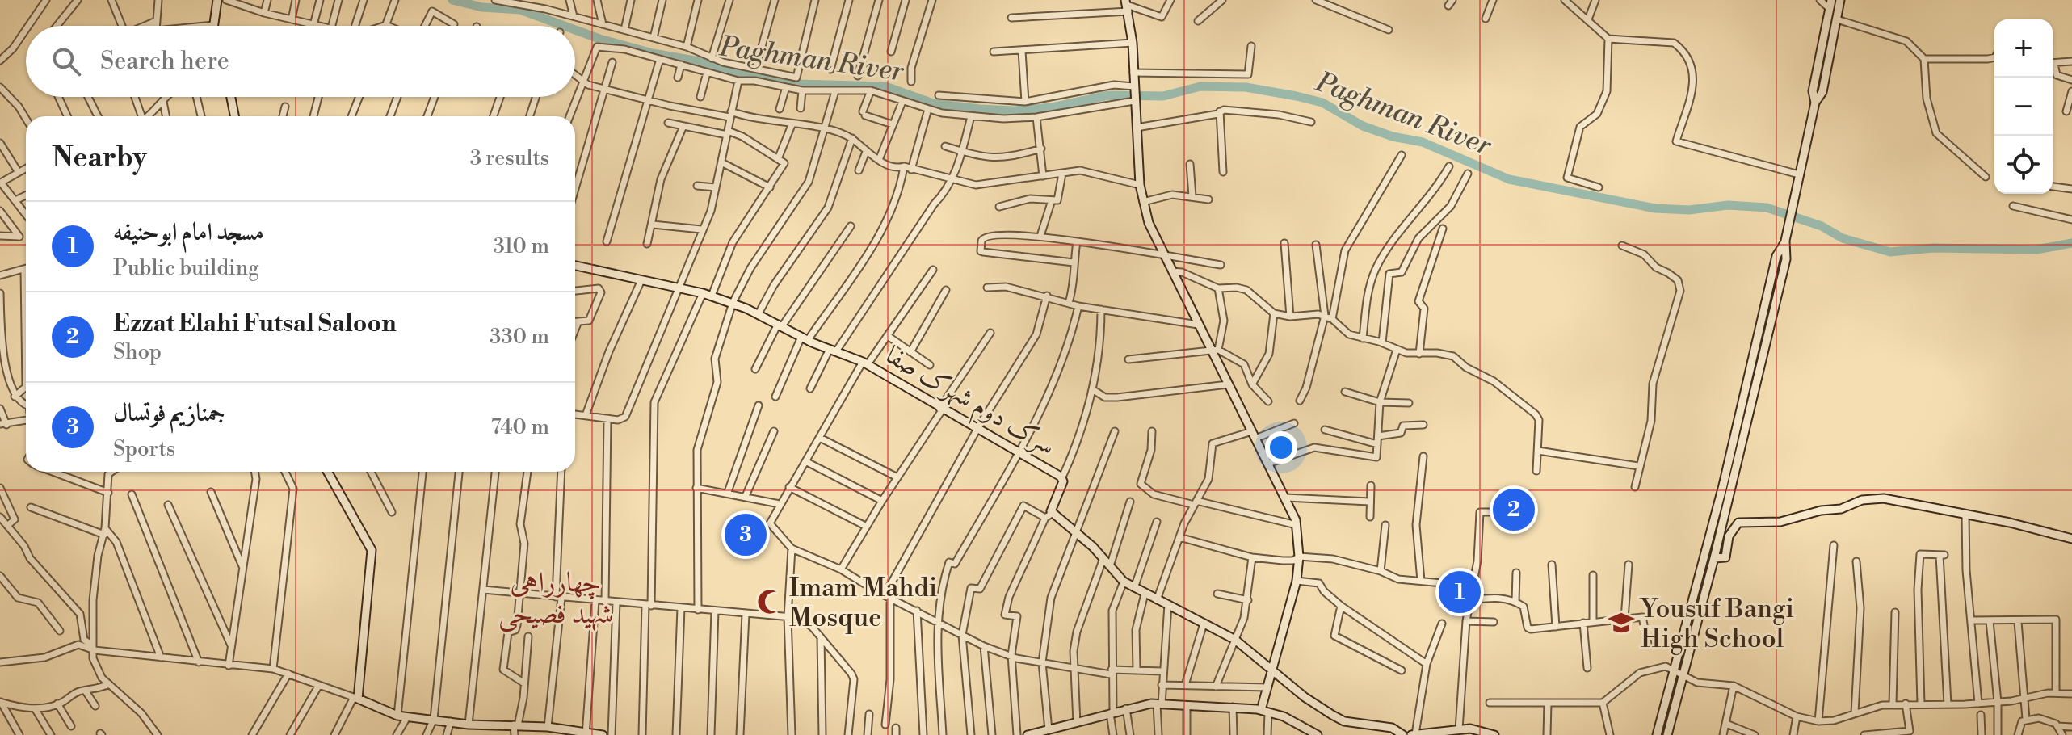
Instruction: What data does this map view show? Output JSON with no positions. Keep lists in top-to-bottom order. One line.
{"streets":{"street":["سرک دوم شهرک صفا"]},"districts":["چهارراهی شهید فصیحی"],"water":["Paghman River"],"places":{"mosque":["Imam Mahdi Mosque"],"school or university":["Yousuf Bangi High School"]},"page":{"map_buttons":["+","−"],"search":"Search here","heading":["Nearby","3 results"],"list":[{"mark":"1","name":"مسجد امام ابوحنیفه","note":"Public building","value":"310 m"},{"mark":"2","name":"Ezzat Elahi Futsal Saloon","note":"Shop","value":"330 m"},{"mark":"3","name":"جمنازیم فوتسال","note":"Sports","value":"740 m"}],"pins":["2","3","1"]}}
